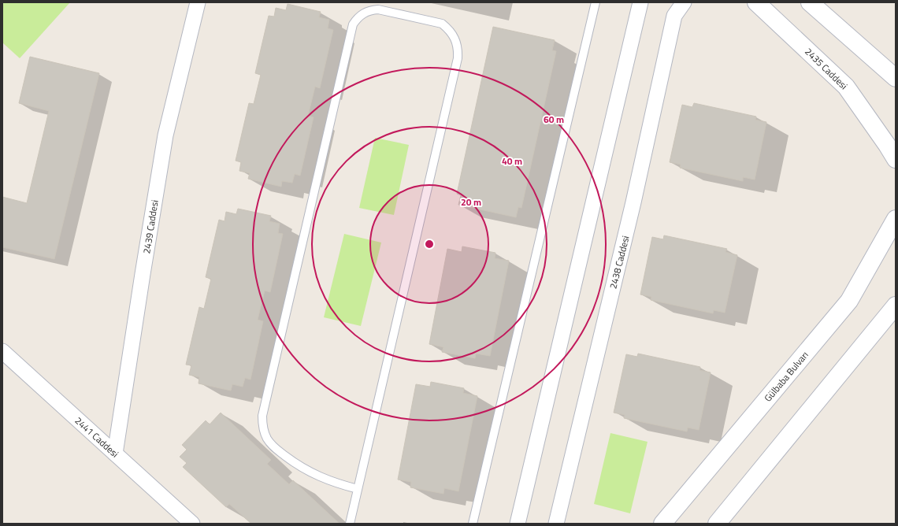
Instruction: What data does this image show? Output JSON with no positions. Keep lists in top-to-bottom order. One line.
{"streets":{"street":["2435 Caddesi","2439 Caddesi","2438 Caddesi","Gülbaba Bulvarı","2441 Caddesi"]},"crossings":[["2439 Caddesi","2441 Caddesi"]],"rings":["60 m","40 m","20 m"]}
